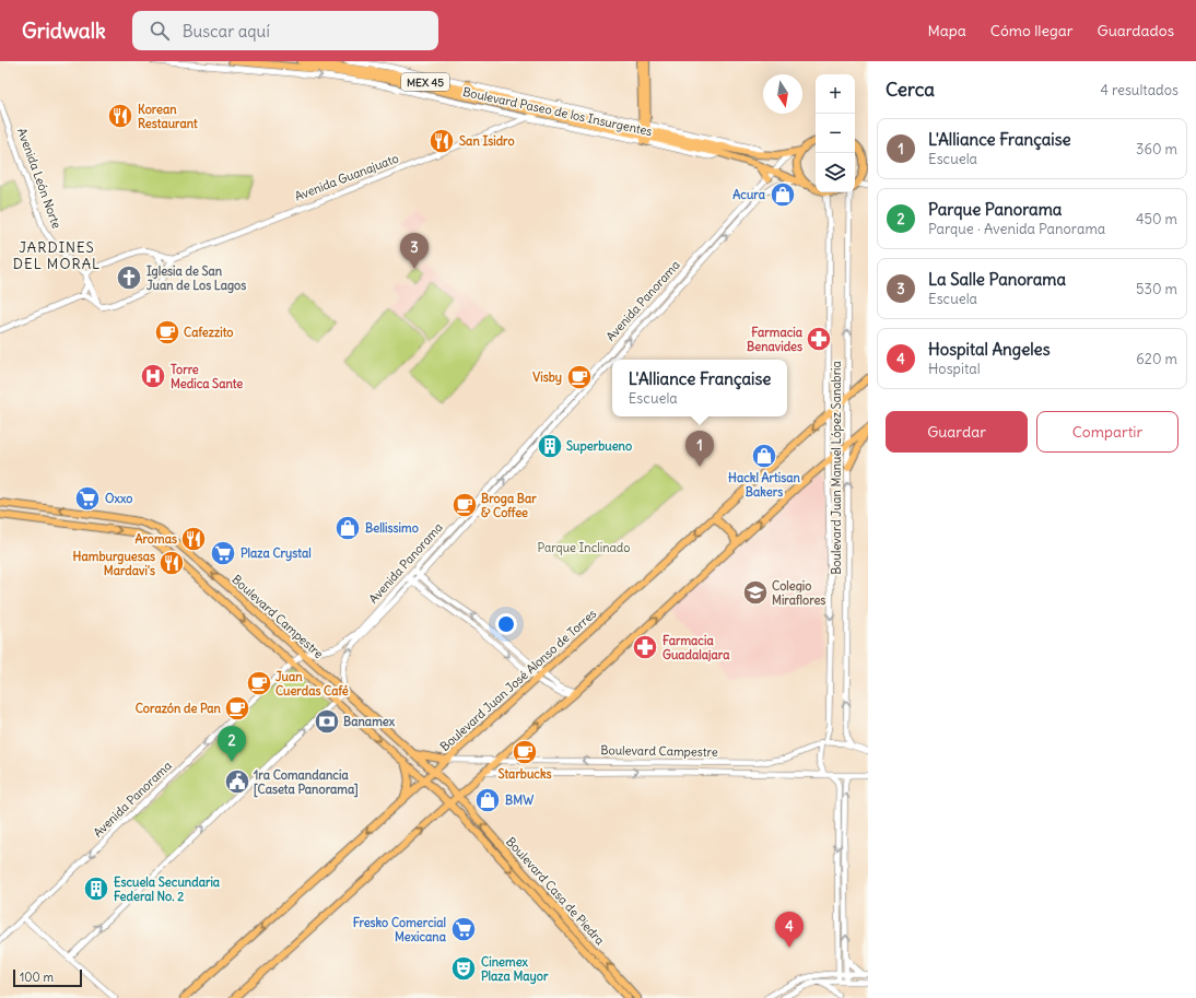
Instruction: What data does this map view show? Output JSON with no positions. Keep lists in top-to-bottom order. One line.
{"streets":{"main road":["MEX 45","Boulevard Paseo de los Insurgentes","Boulevard Campestre","Boulevard Juan José Alonso de Torres","Boulevard Casa de Piedra"],"street":["Avenida Guanajuato","Avenida León Norte","Avenida Panorama","Boulevard Juan Manuel López Sanabria"]},"crossings":[["Boulevard Paseo de los Insurgentes","Avenida Guanajuato"],["Boulevard Paseo de los Insurgentes","Avenida Panorama"],["Avenida Panorama","Boulevard Campestre"],["Boulevard Juan Manuel López Sanabria","Boulevard Campestre"],["Boulevard Juan Manuel López Sanabria","Boulevard Juan José Alonso de Torres"],["Boulevard Campestre","Boulevard Juan José Alonso de Torres"],["Boulevard Campestre","Boulevard Casa de Piedra"]],"districts":["JARDINES DEL MORAL"],"parks":["Parque Inclinado"],"places":{"restaurant":["Korean Restaurant","San Isidro","Aromas","Hamburguesas Mardavi's"],"shop":["Acura","Hackl Artisan Bakers","Bellissimo","BMW"],"church":["Iglesia de San Juan de Los Lagos"],"cafe":["Cafezzito","Visby","Broga Bar & Coffee","Juan Cuerdas Café","Corazón de Pan","Starbucks"],"pharmacy":["Farmacia Benavides","Farmacia Guadalajara"],"hospital":["Torre Medica Sante"],"building":["Superbueno","Escuela Secundaria Federal No. 2"],"supermarket":["Oxxo","Plaza Crystal","Fresko Comercial Mexicana"],"school or university":["Colegio Miraflores"],"bank":["Banamex"],"public building":["1ra Comandancia [Caseta Panorama]"],"theatre":["Cinemex Plaza Mayor"]},"scale_bar":"100 m","north":"bottom","page":{"header":"Gridwalk","search":"Buscar aquí","nav":["Mapa","Cómo llegar","Guardados"],"heading":["Cerca","4 resultados"],"map_buttons":["+","−"],"list":[{"mark":"1","name":"L'Alliance Française","note":"Escuela","value":"360 m"},{"mark":"2","name":"Parque Panorama","note":"Parque · Avenida Panorama","value":"450 m"},{"mark":"3","name":"La Salle Panorama","note":"Escuela","value":"530 m"},{"mark":"4","name":"Hospital Angeles","note":"Hospital","value":"620 m"}],"pins":["3","1","2","4"],"popup":["L'Alliance Française","Escuela"],"buttons":["Guardar","Compartir"],"scale":"100 m"}}
